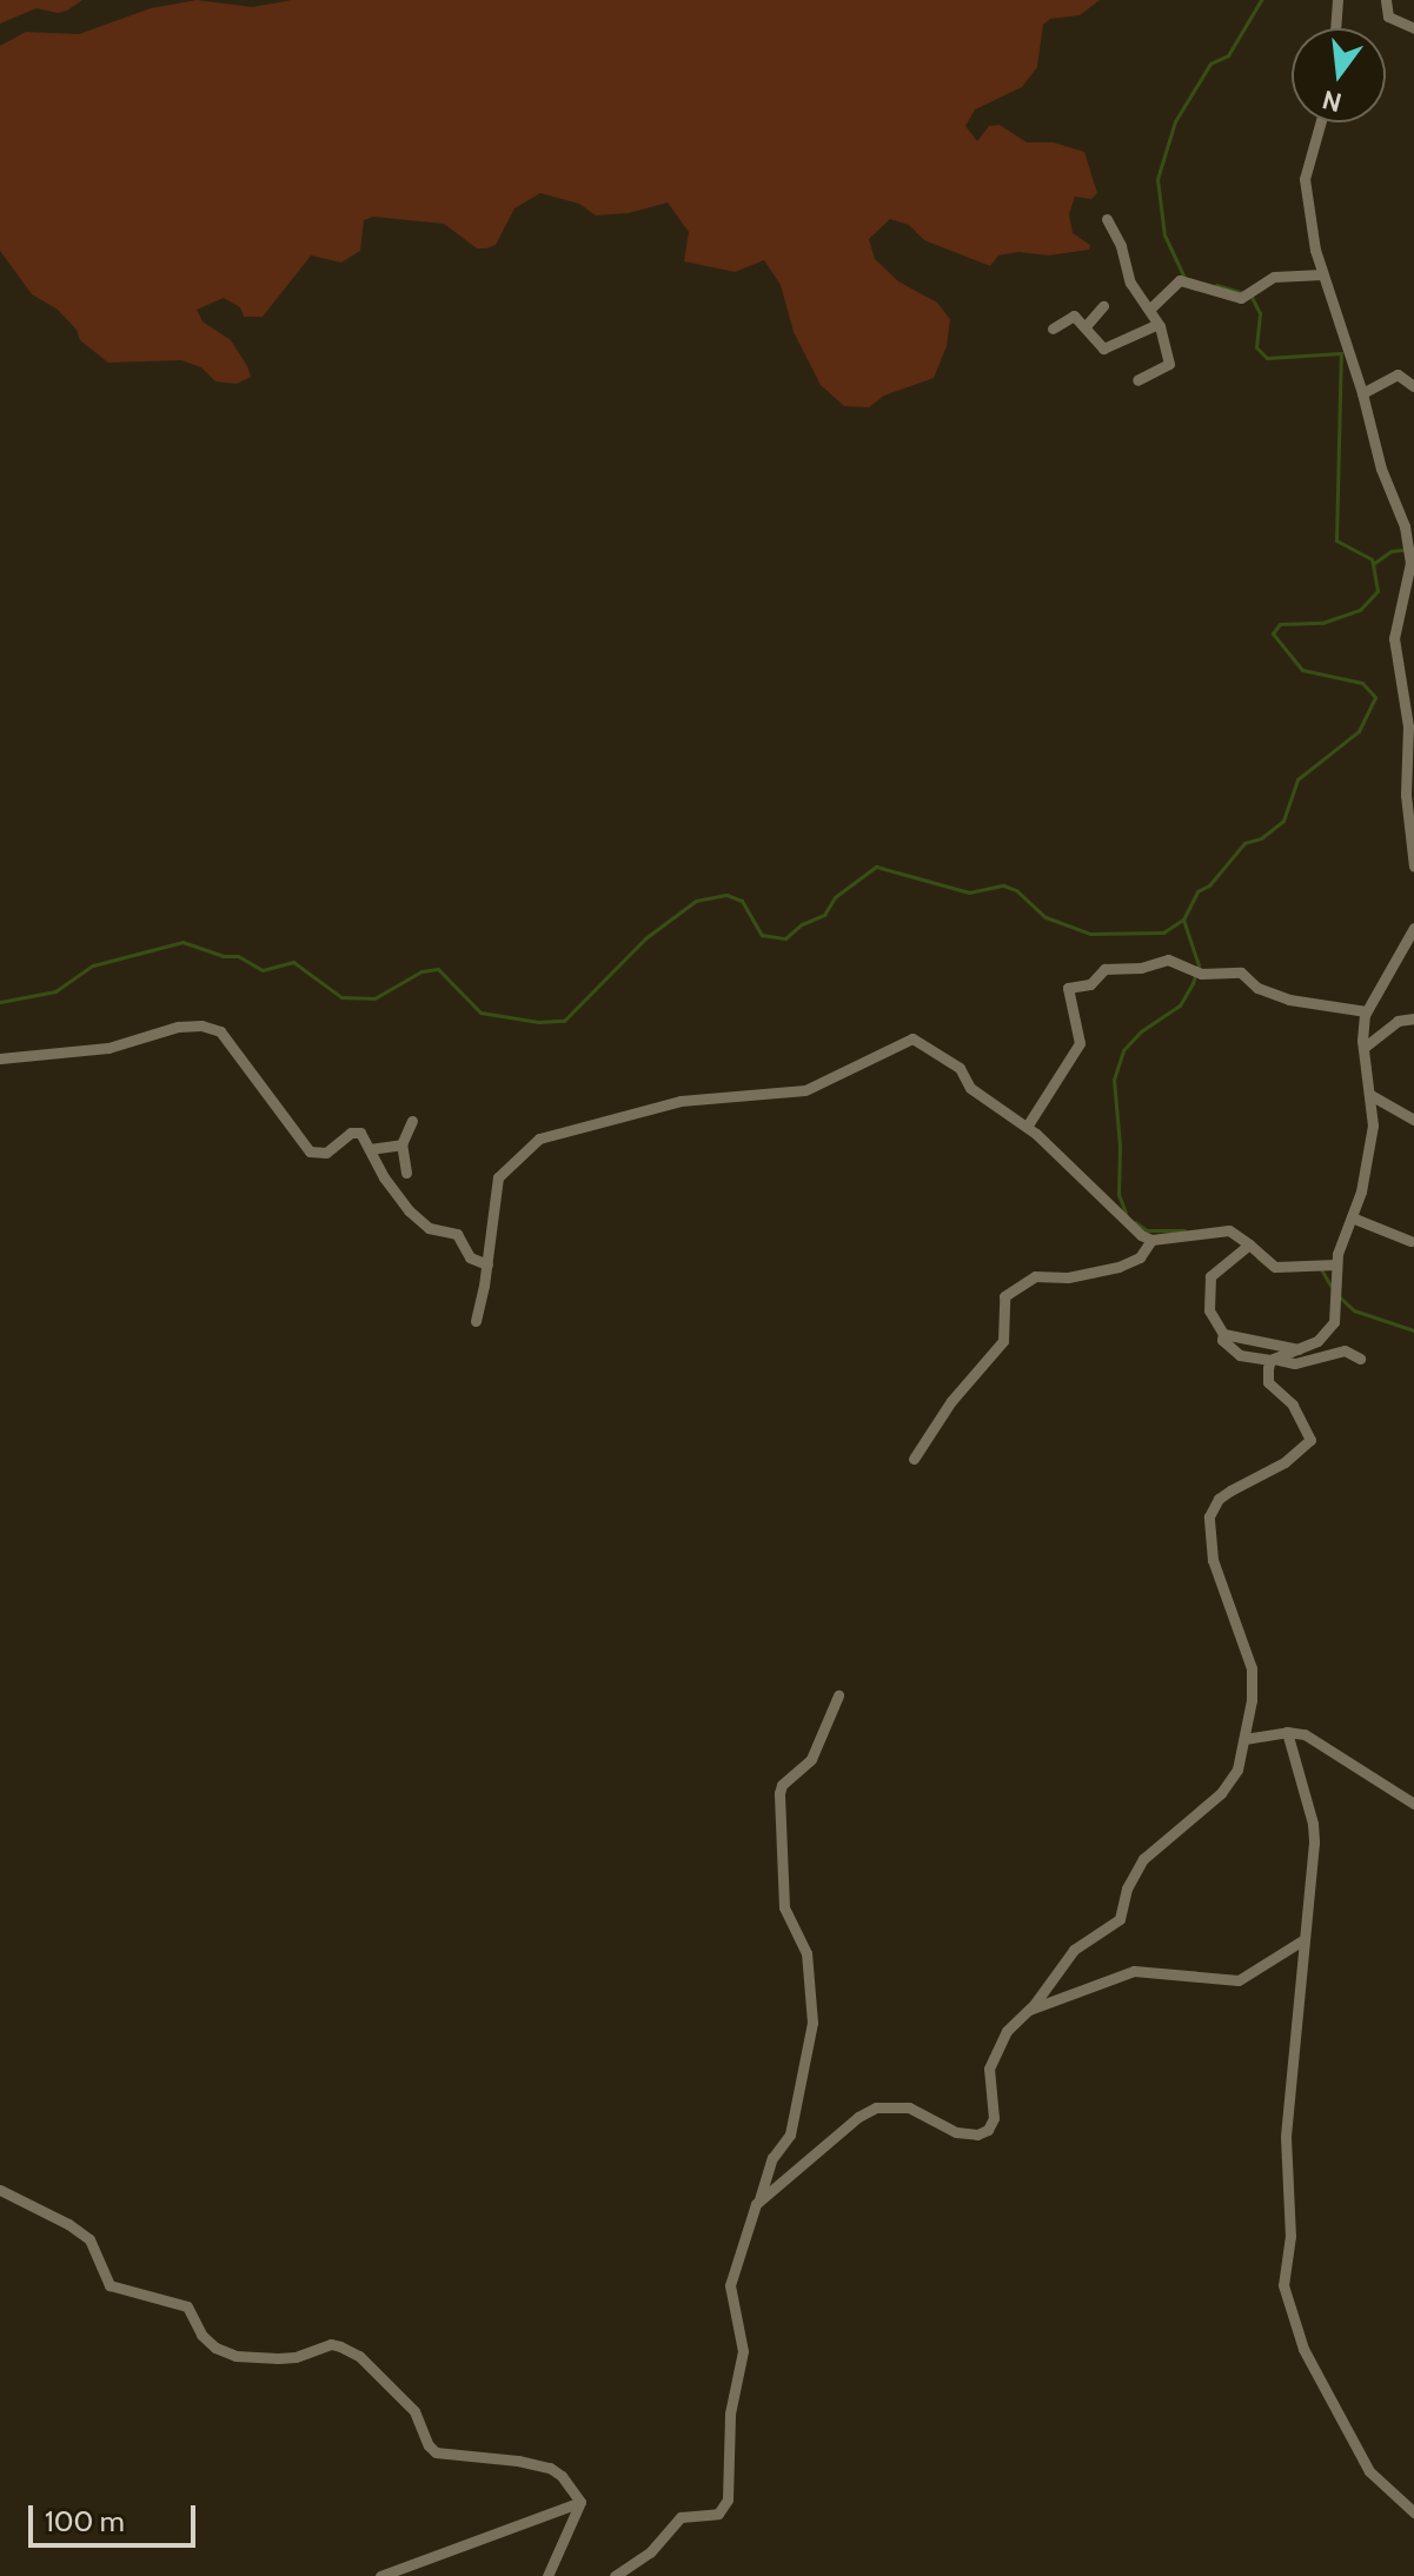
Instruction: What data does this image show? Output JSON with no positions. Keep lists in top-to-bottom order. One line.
{"scale_bar":"100 m","north":"bottom"}
